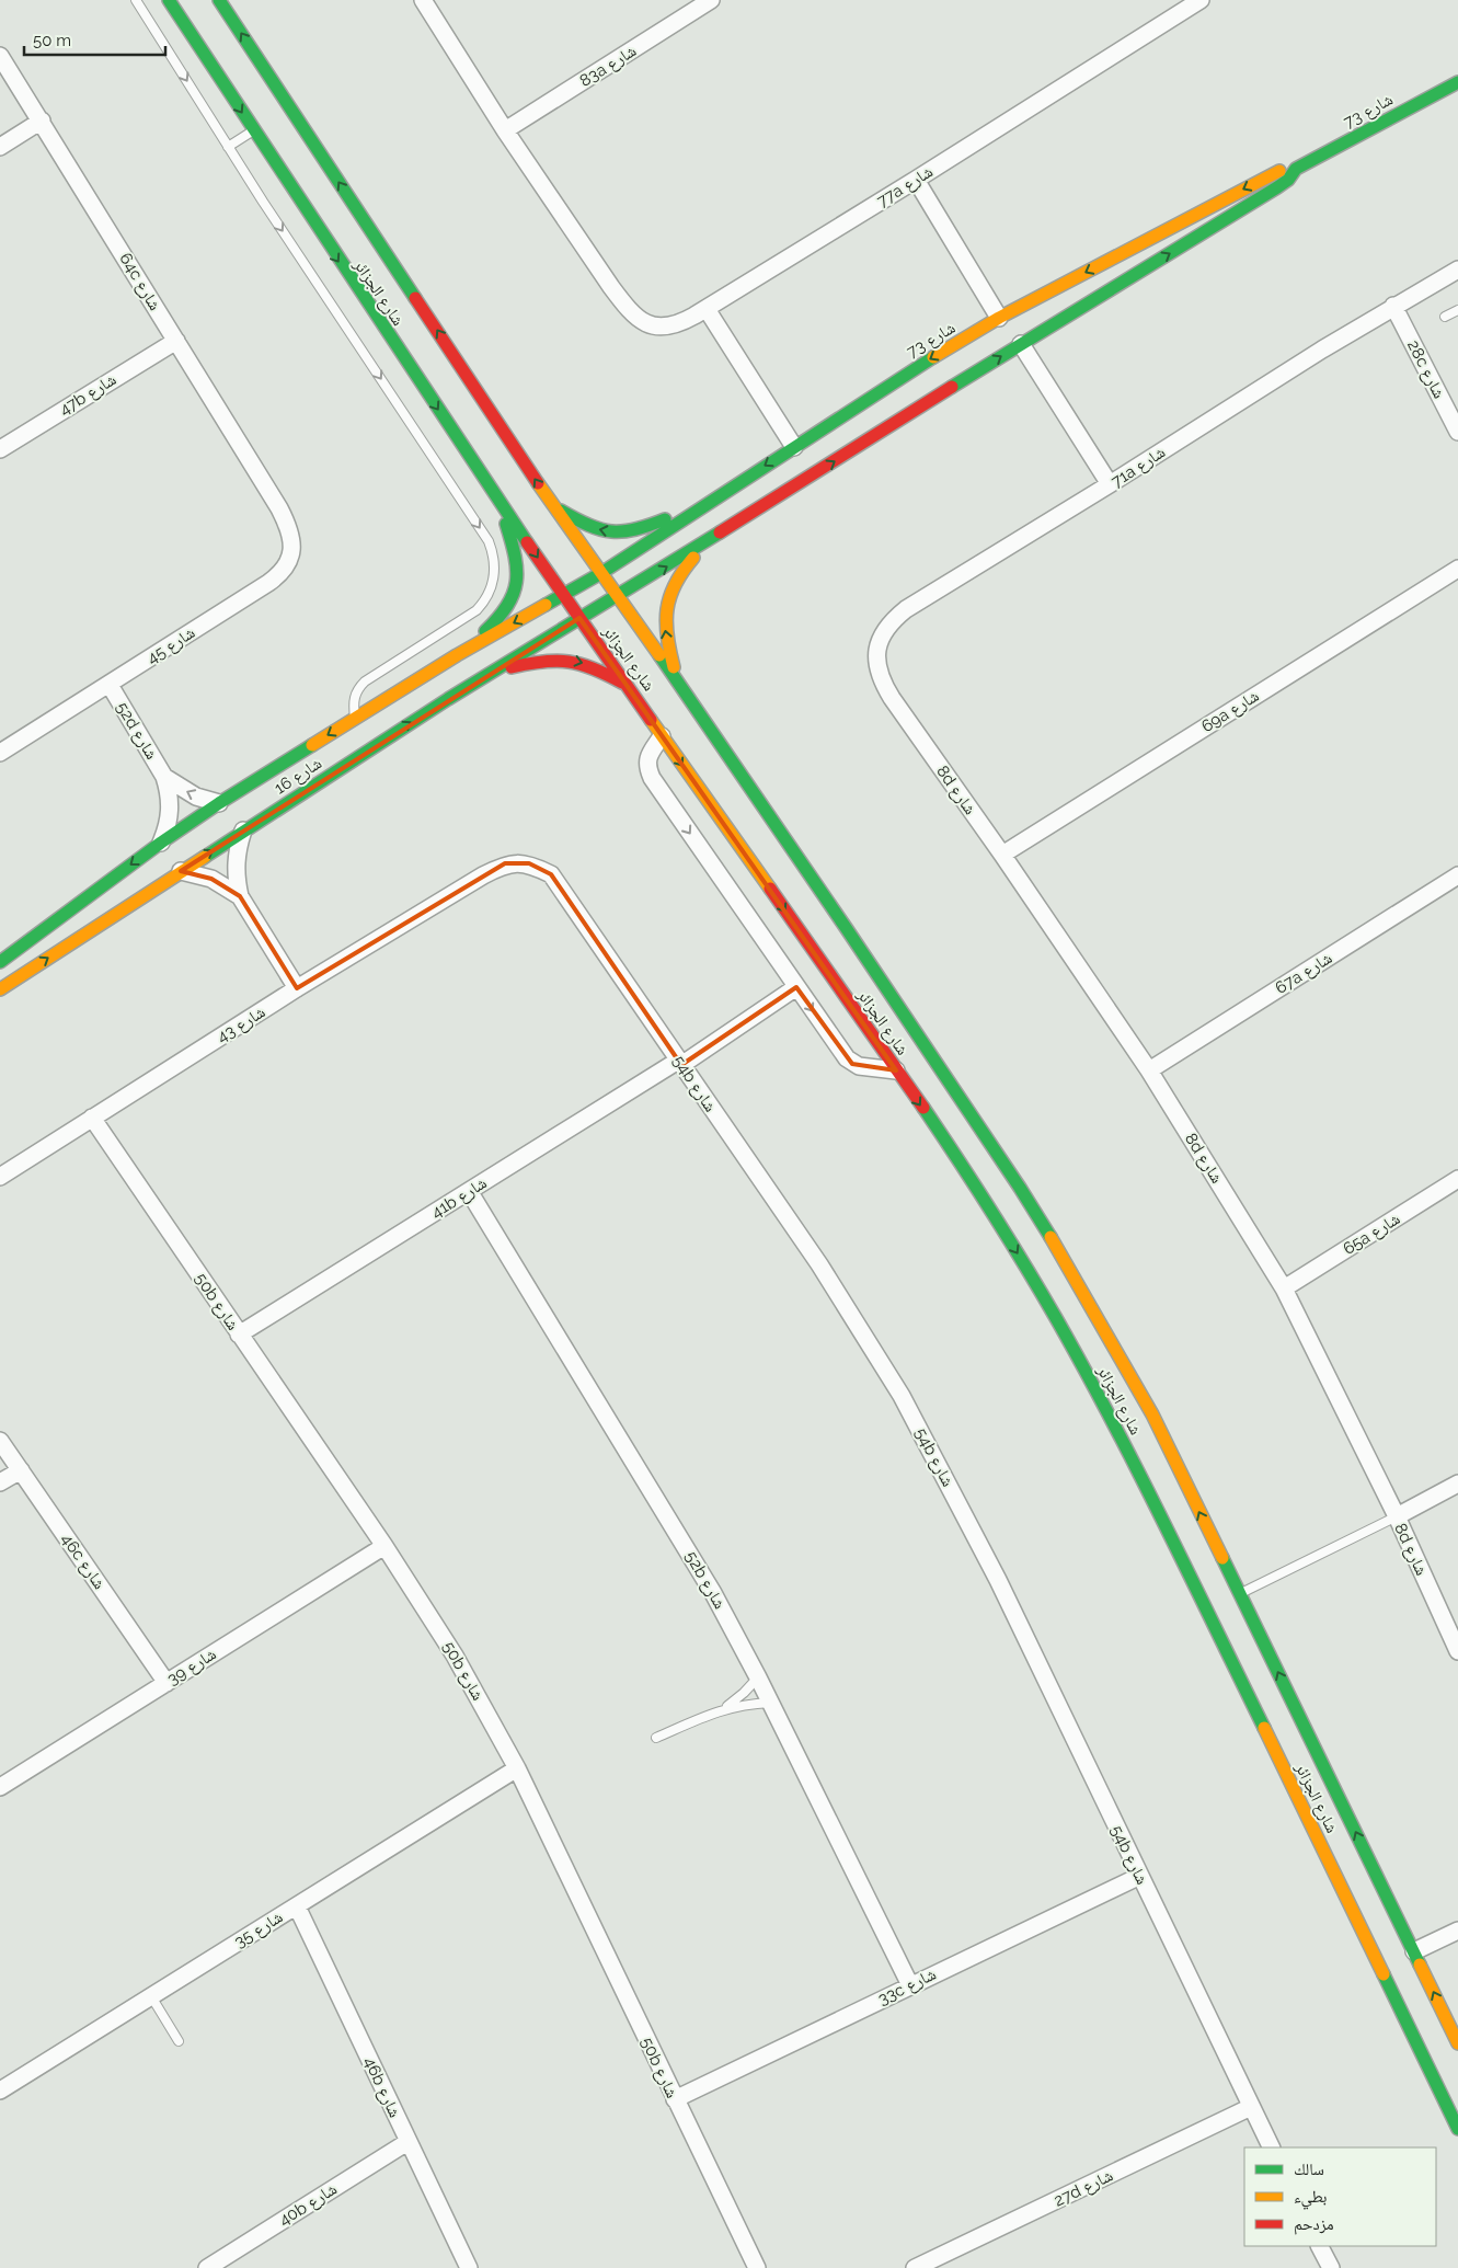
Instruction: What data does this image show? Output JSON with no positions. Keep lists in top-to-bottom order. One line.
{"streets":{"main road":["شارع 73","شارع الجزائر","شارع 16"],"street":["83a شارع","77a شارع","64c شارع","28c شارع","47b شارع","71a شارع","شارع 45","69a شارع","52d شارع","8d شارع","67a شارع","شارع 43","54b شارع","41b شارع","65a شارع","50b شارع","46c شارع","52b شارع","شارع 39","شارع 35","33c شارع","46b شارع","27d شارع","40b شارع"]},"crossings":[["83a شارع","77a شارع"],["شارع 73","شارع الجزائر"],["شارع 73","شارع 16"],["64c شارع","47b شارع"],["64c شارع","شارع 45"],["شارع الجزائر","شارع 16"],["28c شارع","71a شارع"],["71a شارع","8d شارع"],["شارع 45","52d شارع"],["69a شارع","8d شارع"],["52d شارع","شارع 16"],["8d شارع","67a شارع"],["8d شارع","65a شارع"],["شارع 43","54b شارع"],["شارع 43","50b شارع"],["54b شارع","41b شارع"],["54b شارع","33c شارع"],["54b شارع","27d شارع"],["41b شارع","50b شارع"],["41b شارع","52b شارع"],["50b شارع","شارع 39"],["50b شارع","شارع 35"],["50b شارع","33c شارع"],["46c شارع","شارع 39"],["52b شارع","33c شارع"],["شارع 35","46b شارع"],["46b شارع","40b شارع"]],"legend":["سالك","بطيء","مزدحم"],"scale_bar":"50 m"}
